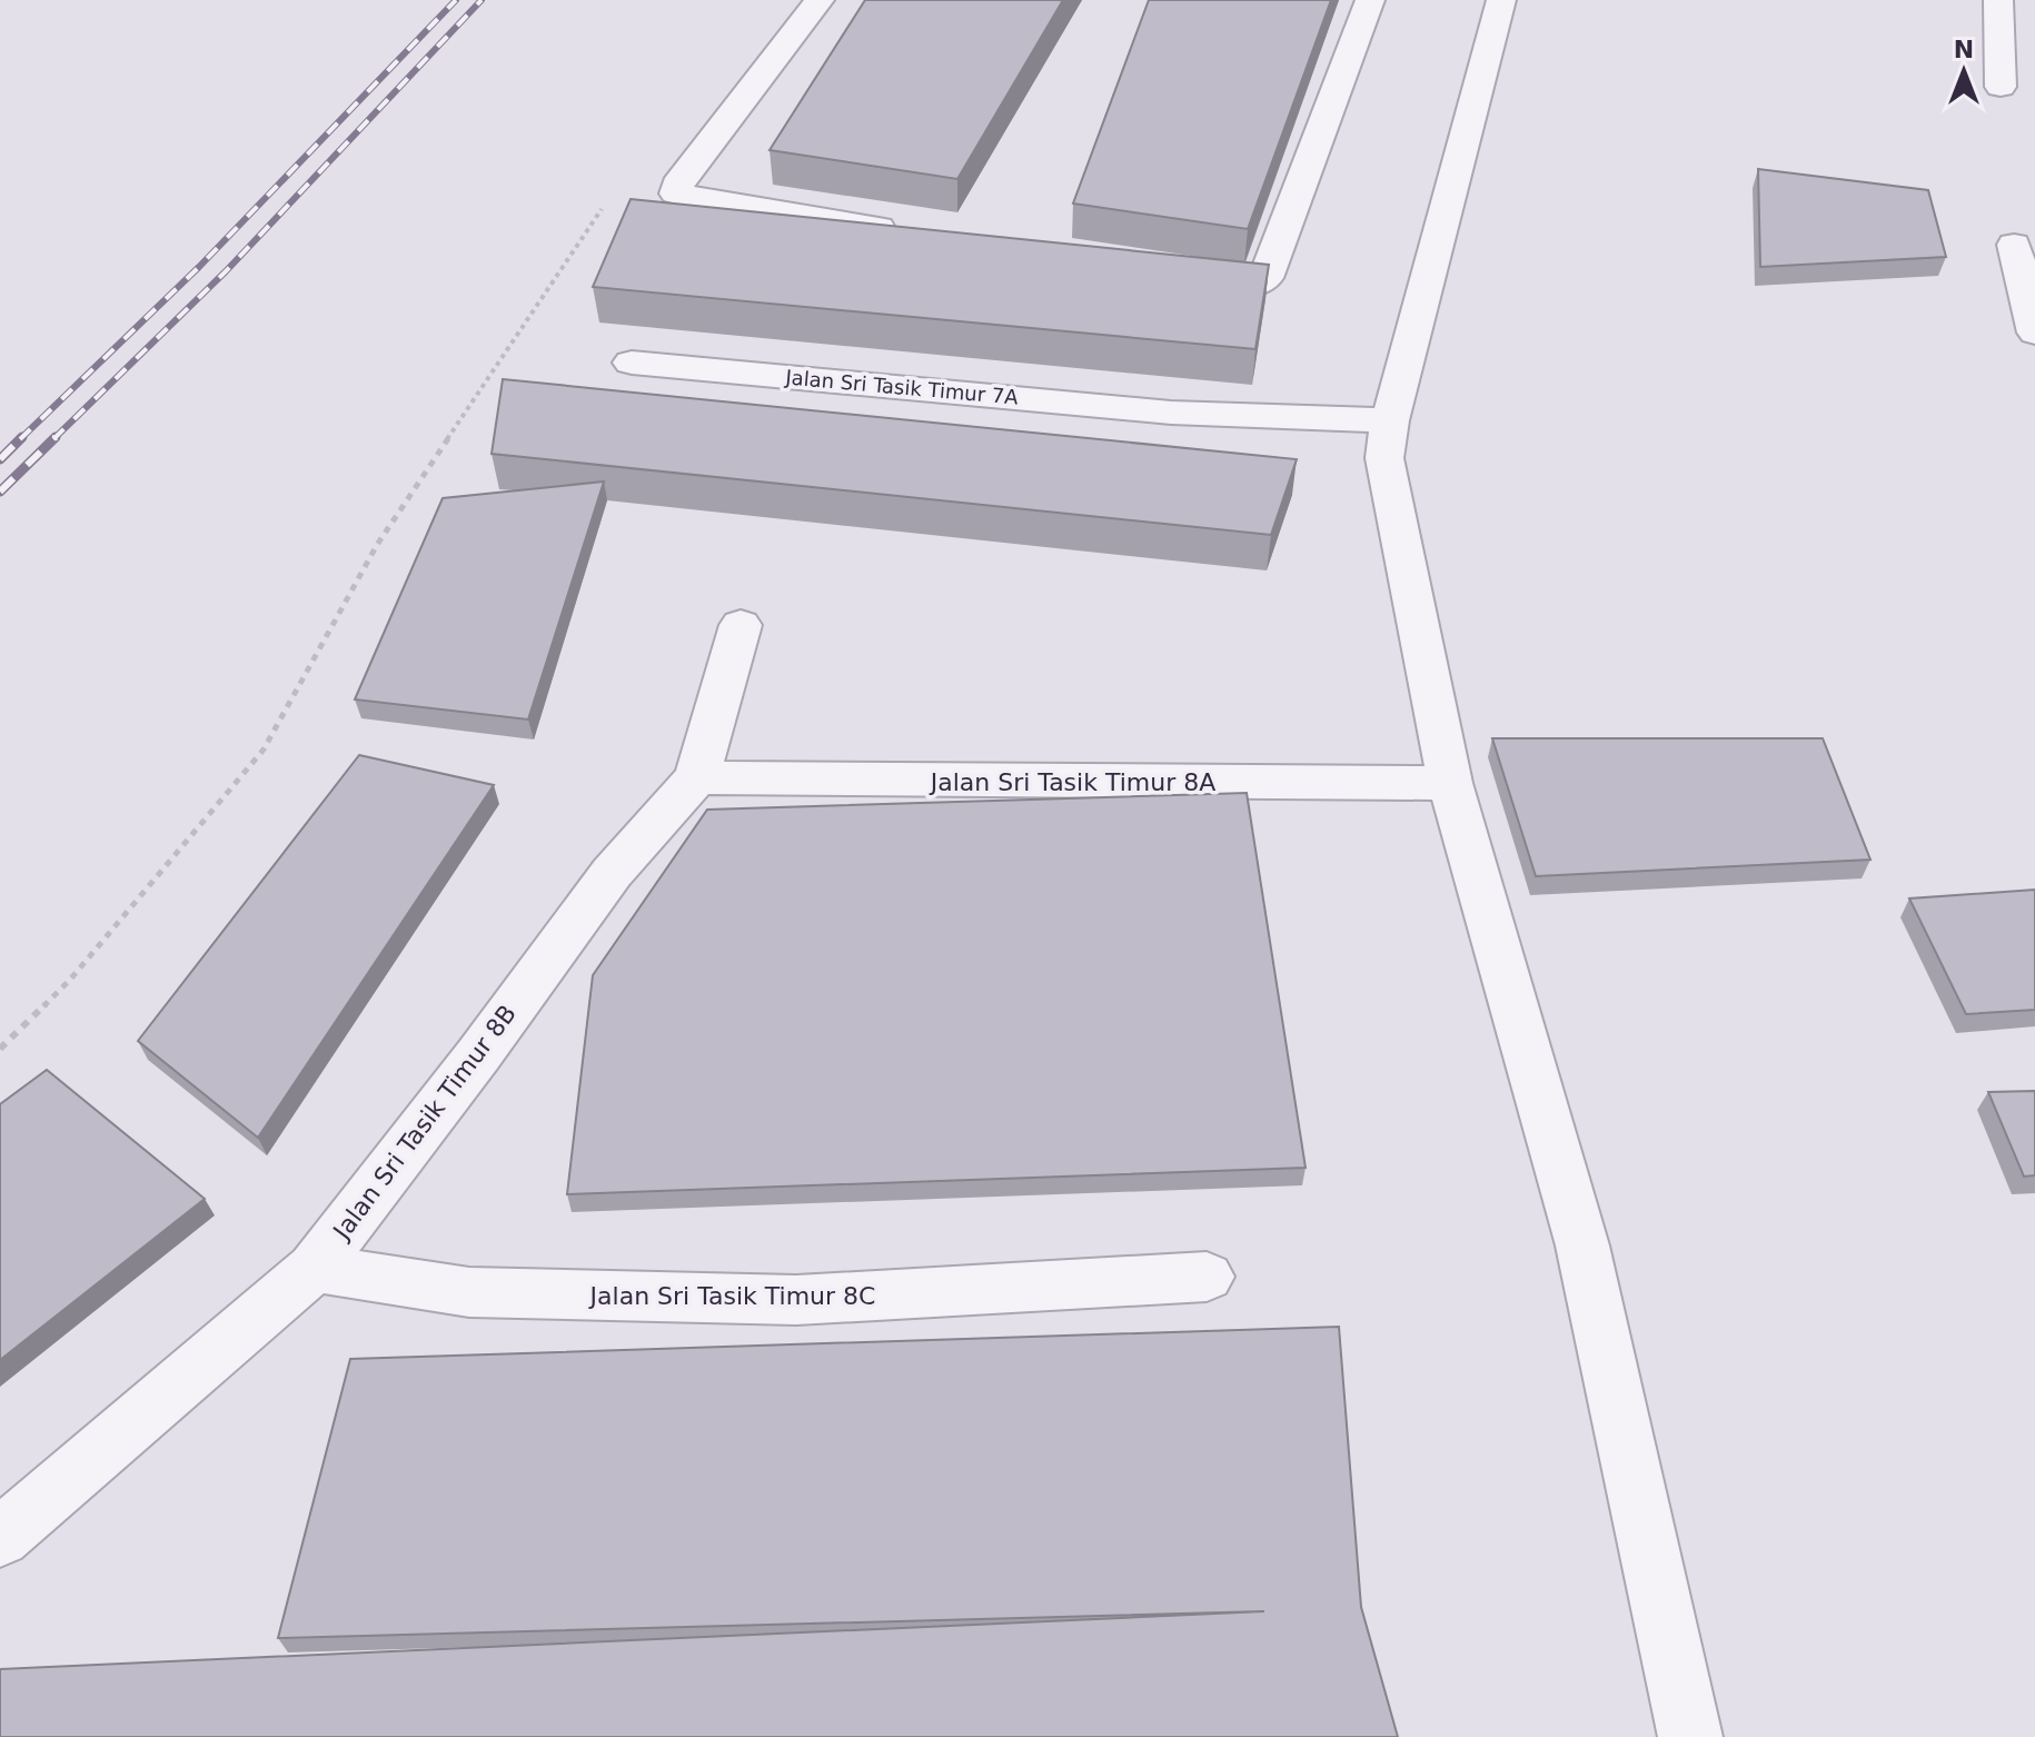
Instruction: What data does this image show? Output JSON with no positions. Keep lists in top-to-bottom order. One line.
{"streets":{"street":["Jalan Sri Tasik Timur 7A","Jalan Sri Tasik Timur 8A","Jalan Sri Tasik Timur 8B","Jalan Sri Tasik Timur 8C"]},"crossings":[["Jalan Sri Tasik Timur 8A","Jalan Sri Tasik Timur 8B"],["Jalan Sri Tasik Timur 8B","Jalan Sri Tasik Timur 8C"]],"north":"top"}
